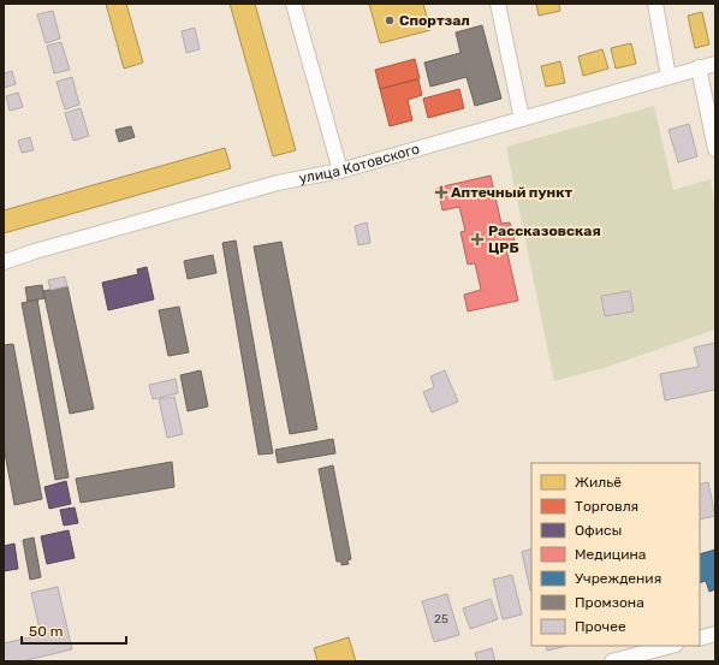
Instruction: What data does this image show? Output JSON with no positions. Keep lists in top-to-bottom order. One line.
{"streets":{"street":["улица Котовского"]},"places":{"other":["Спортзал"],"health":["Аптечный пункт","Рассказовская ЦРБ"]},"house_numbers":["25"],"legend":["Жильё","Торговля","Офисы","Медицина","Учреждения","Промзона","Прочее"],"scale_bar":"50 m"}
